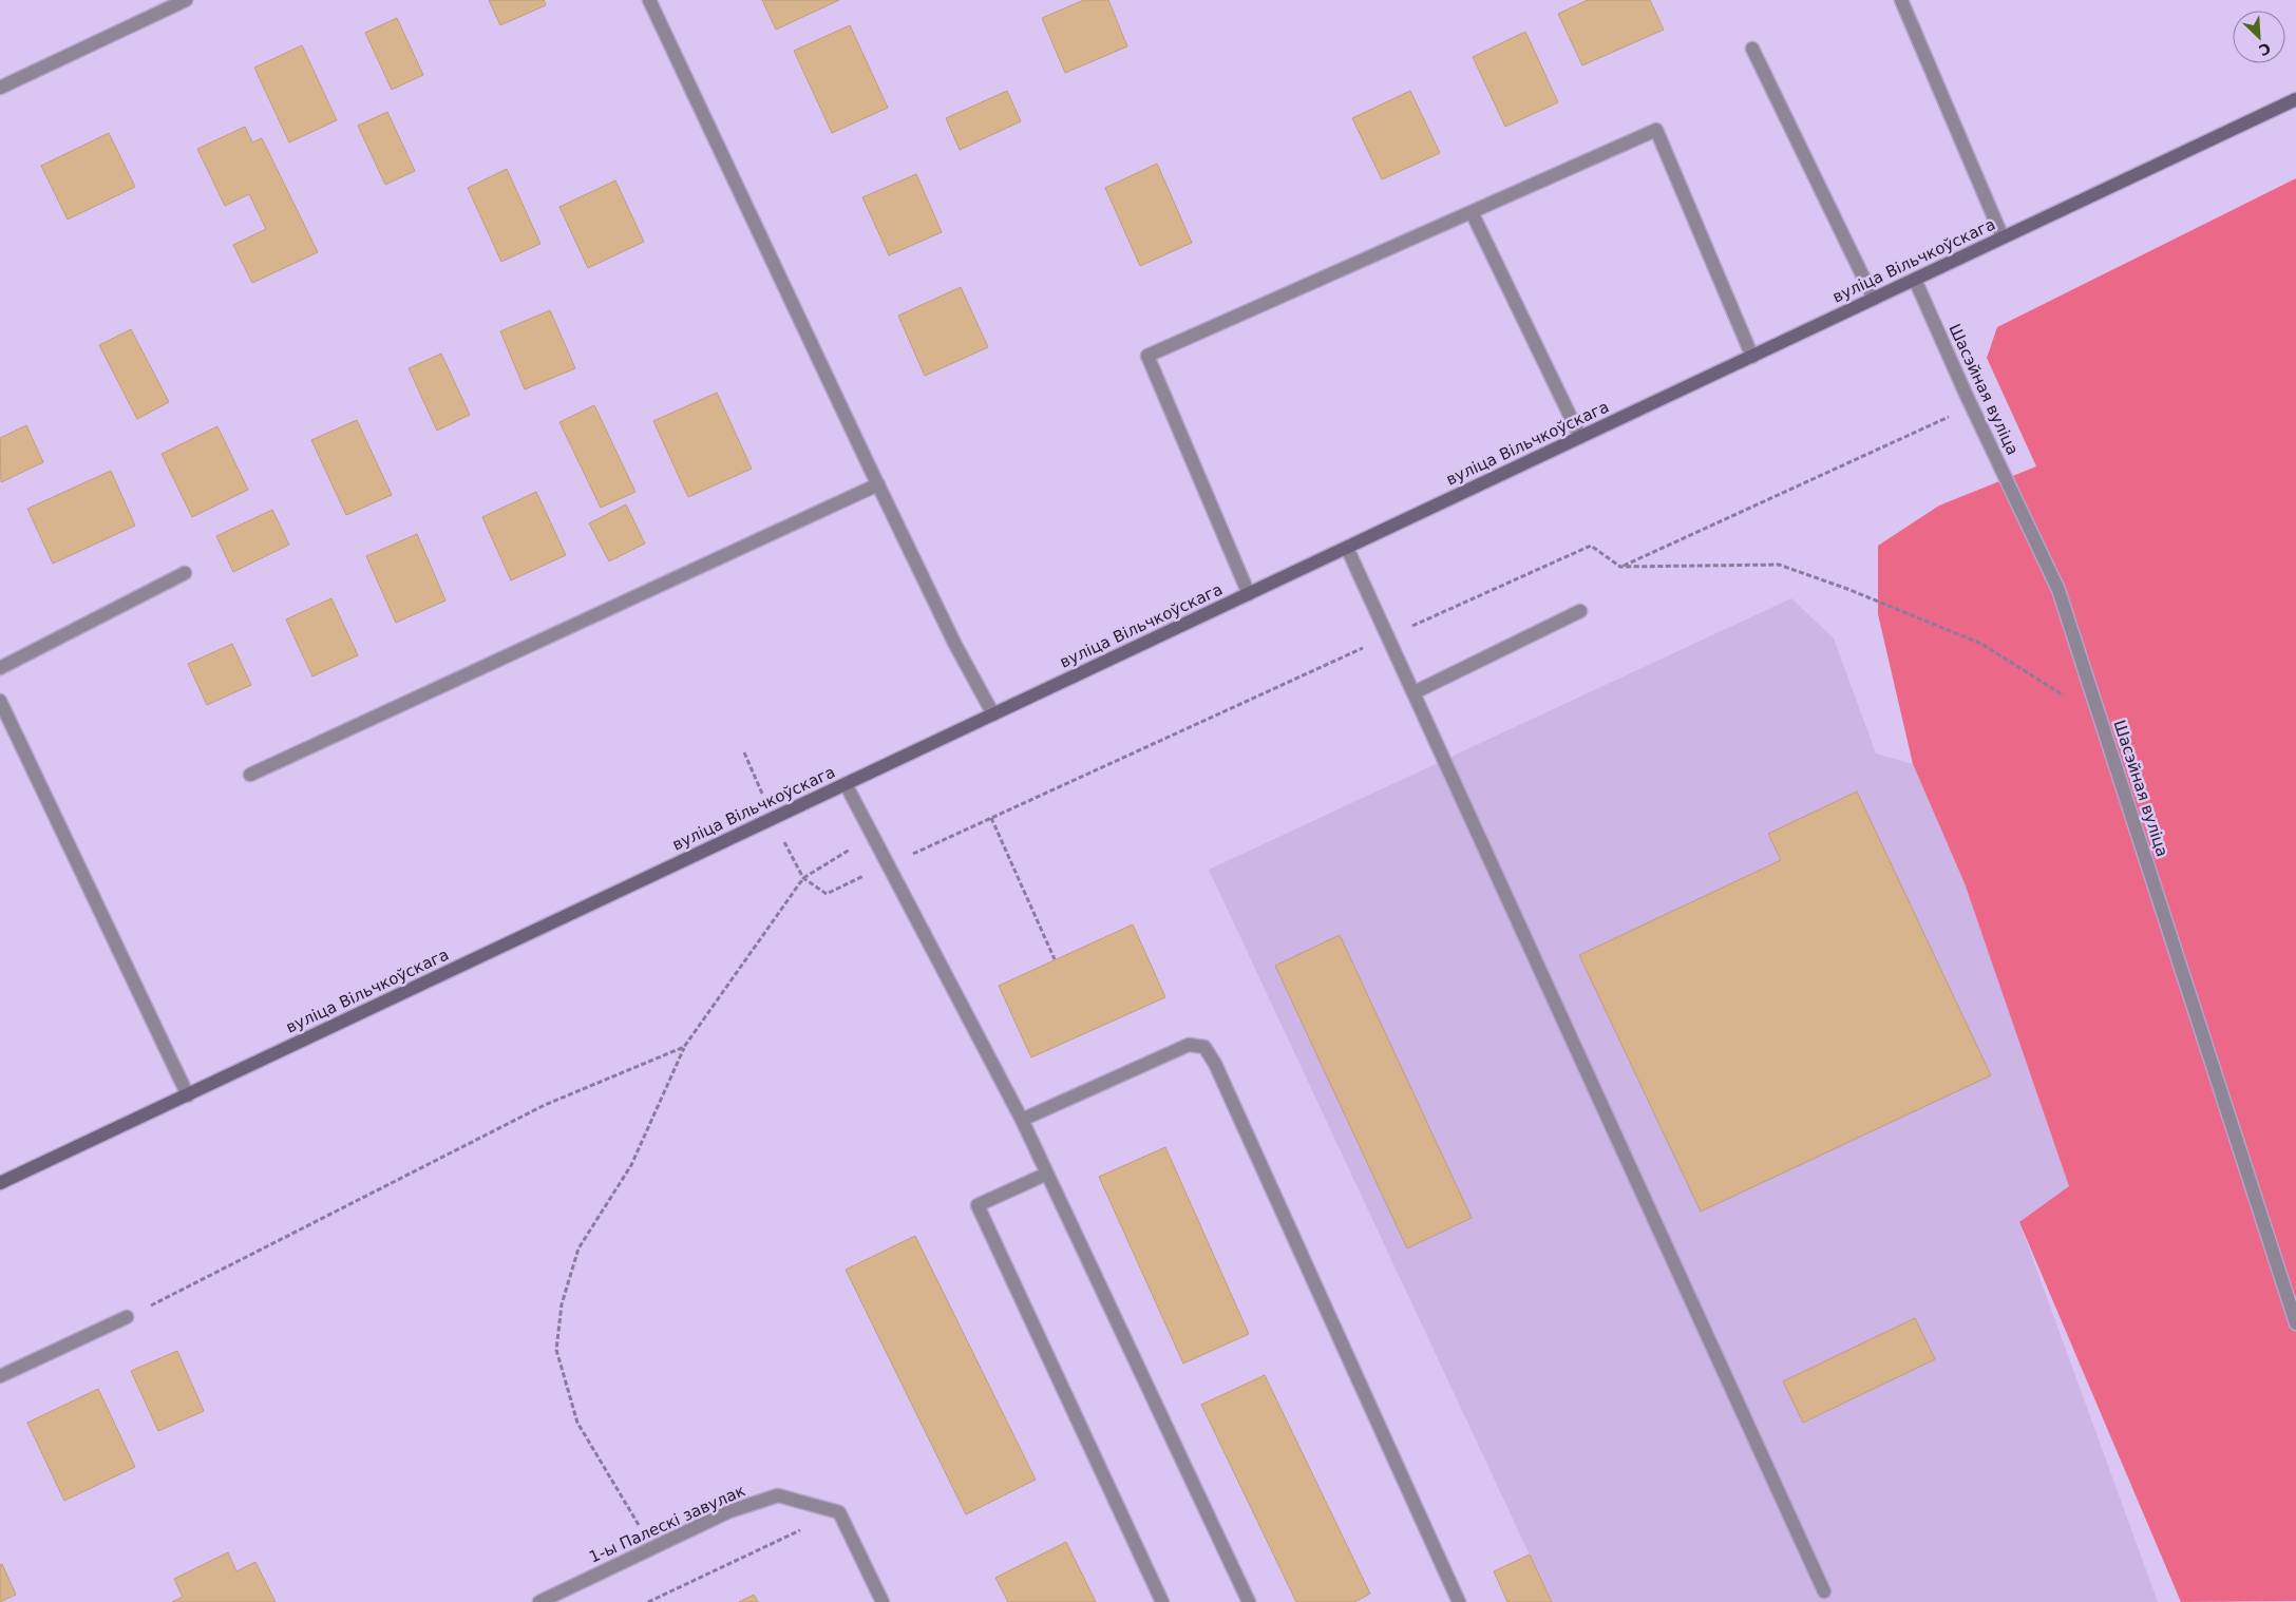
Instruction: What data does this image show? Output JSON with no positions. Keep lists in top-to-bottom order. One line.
{"streets":{"main road":["вуліца Вільчкоўскага"],"street":["Шасэйная вуліца","1-ы Палескі завулак"]},"crossings":[["вуліца Вільчкоўскага","Шасэйная вуліца"]],"north":"bottom right"}
